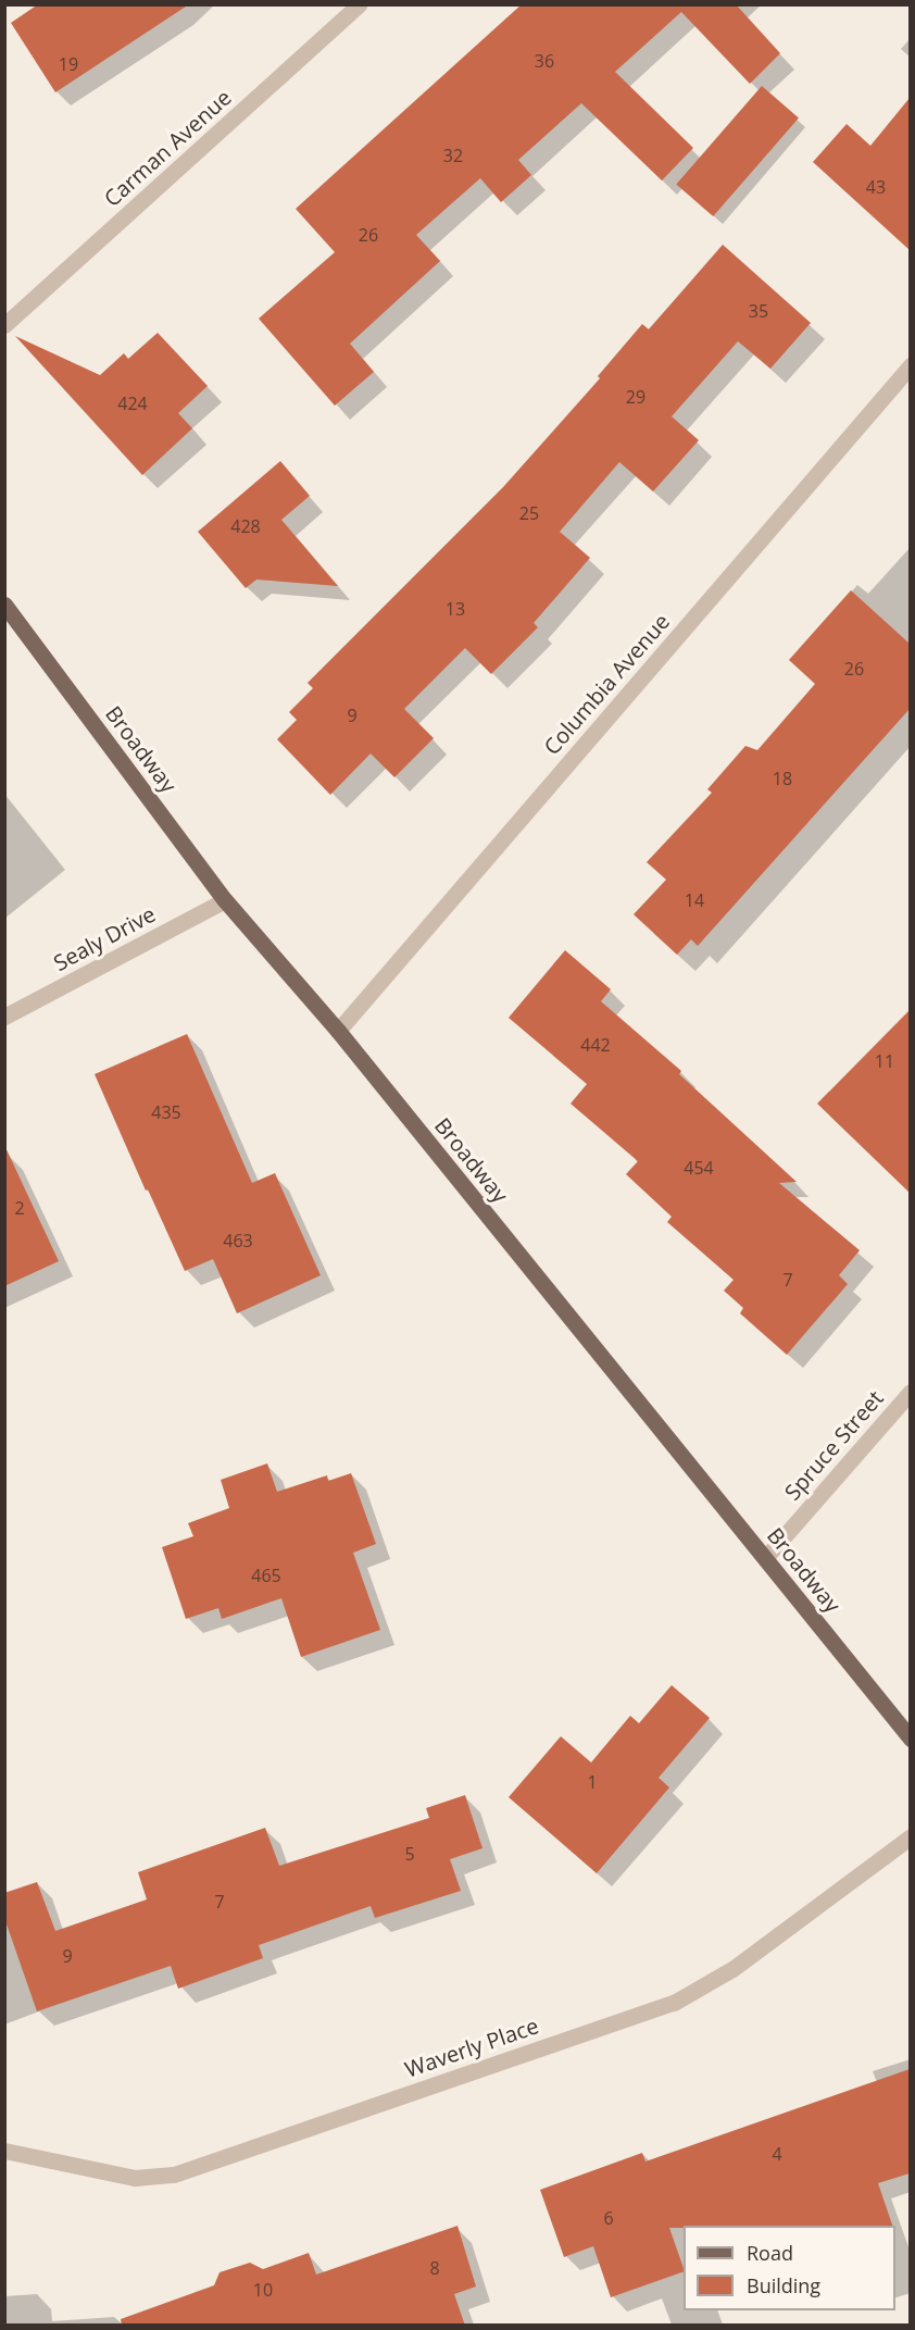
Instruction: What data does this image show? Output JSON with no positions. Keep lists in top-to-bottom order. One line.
{"streets":{"main road":["Broadway"],"street":["Carman Avenue","Columbia Avenue","Sealy Drive","Spruce Street","Waverly Place"]},"crossings":[["Columbia Avenue","Broadway"],["Broadway","Sealy Drive"],["Broadway","Spruce Street"]],"house_numbers":["36","19","32","43","26","35","29","424","25","428","13","26","9","18","14","442","11","435","454","2","463","7","465","1","5","7","9","4","6","8","10"],"legend":["Road","Building"]}
